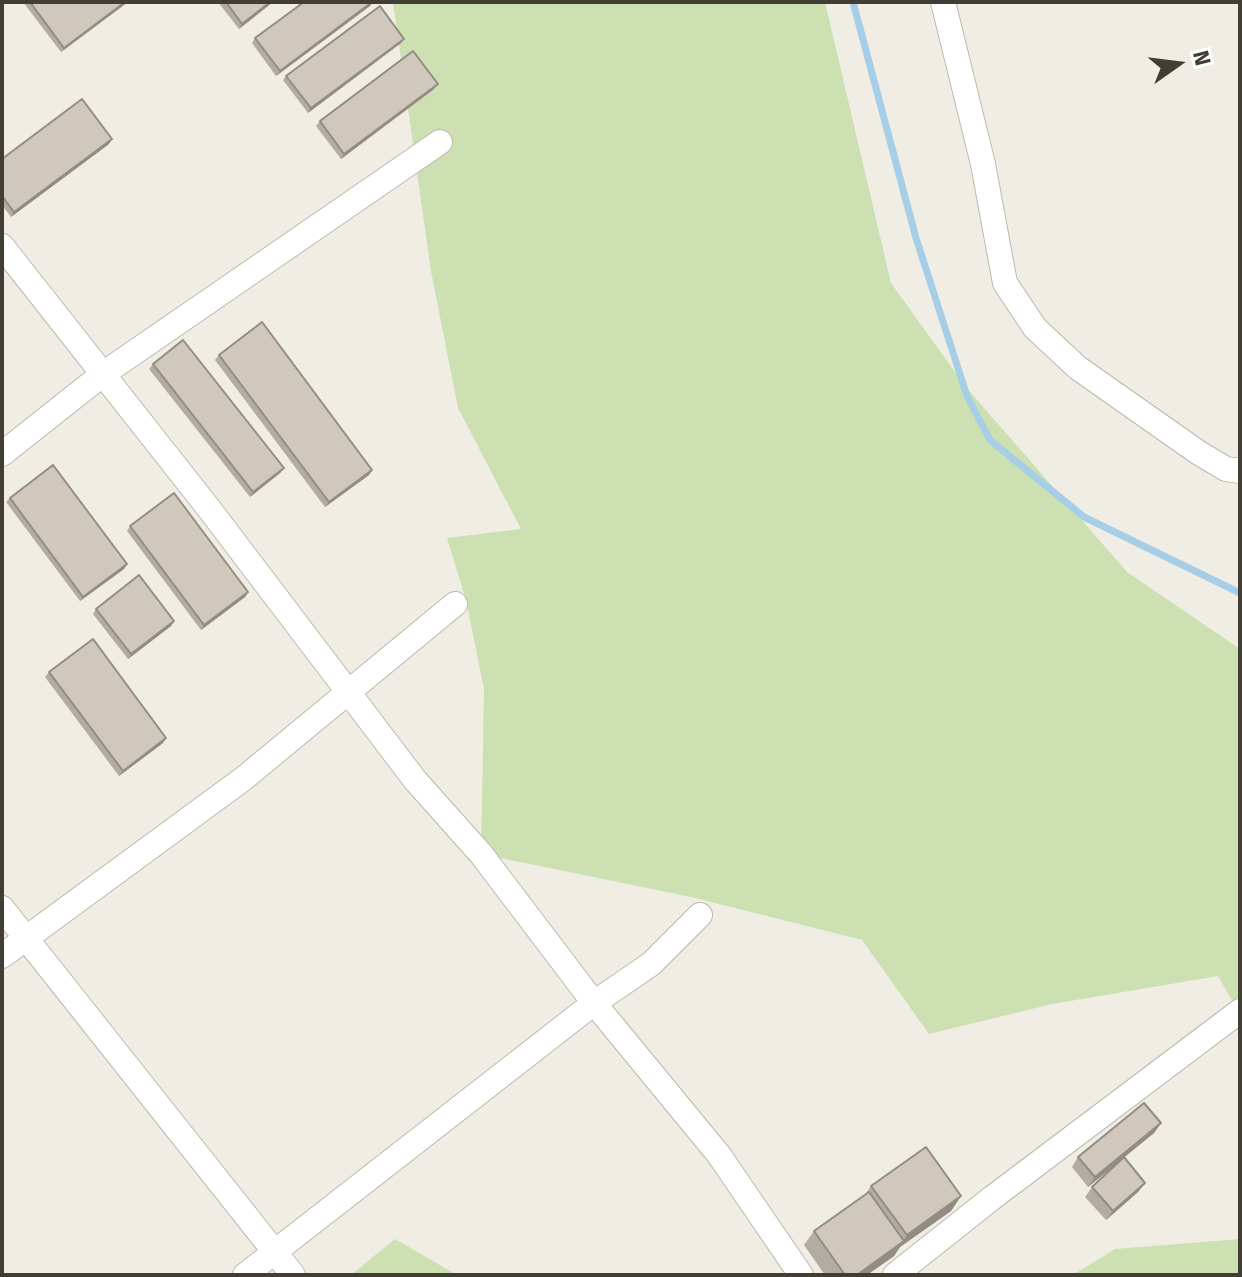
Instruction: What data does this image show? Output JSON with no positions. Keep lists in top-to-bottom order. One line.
{"north":"right"}
